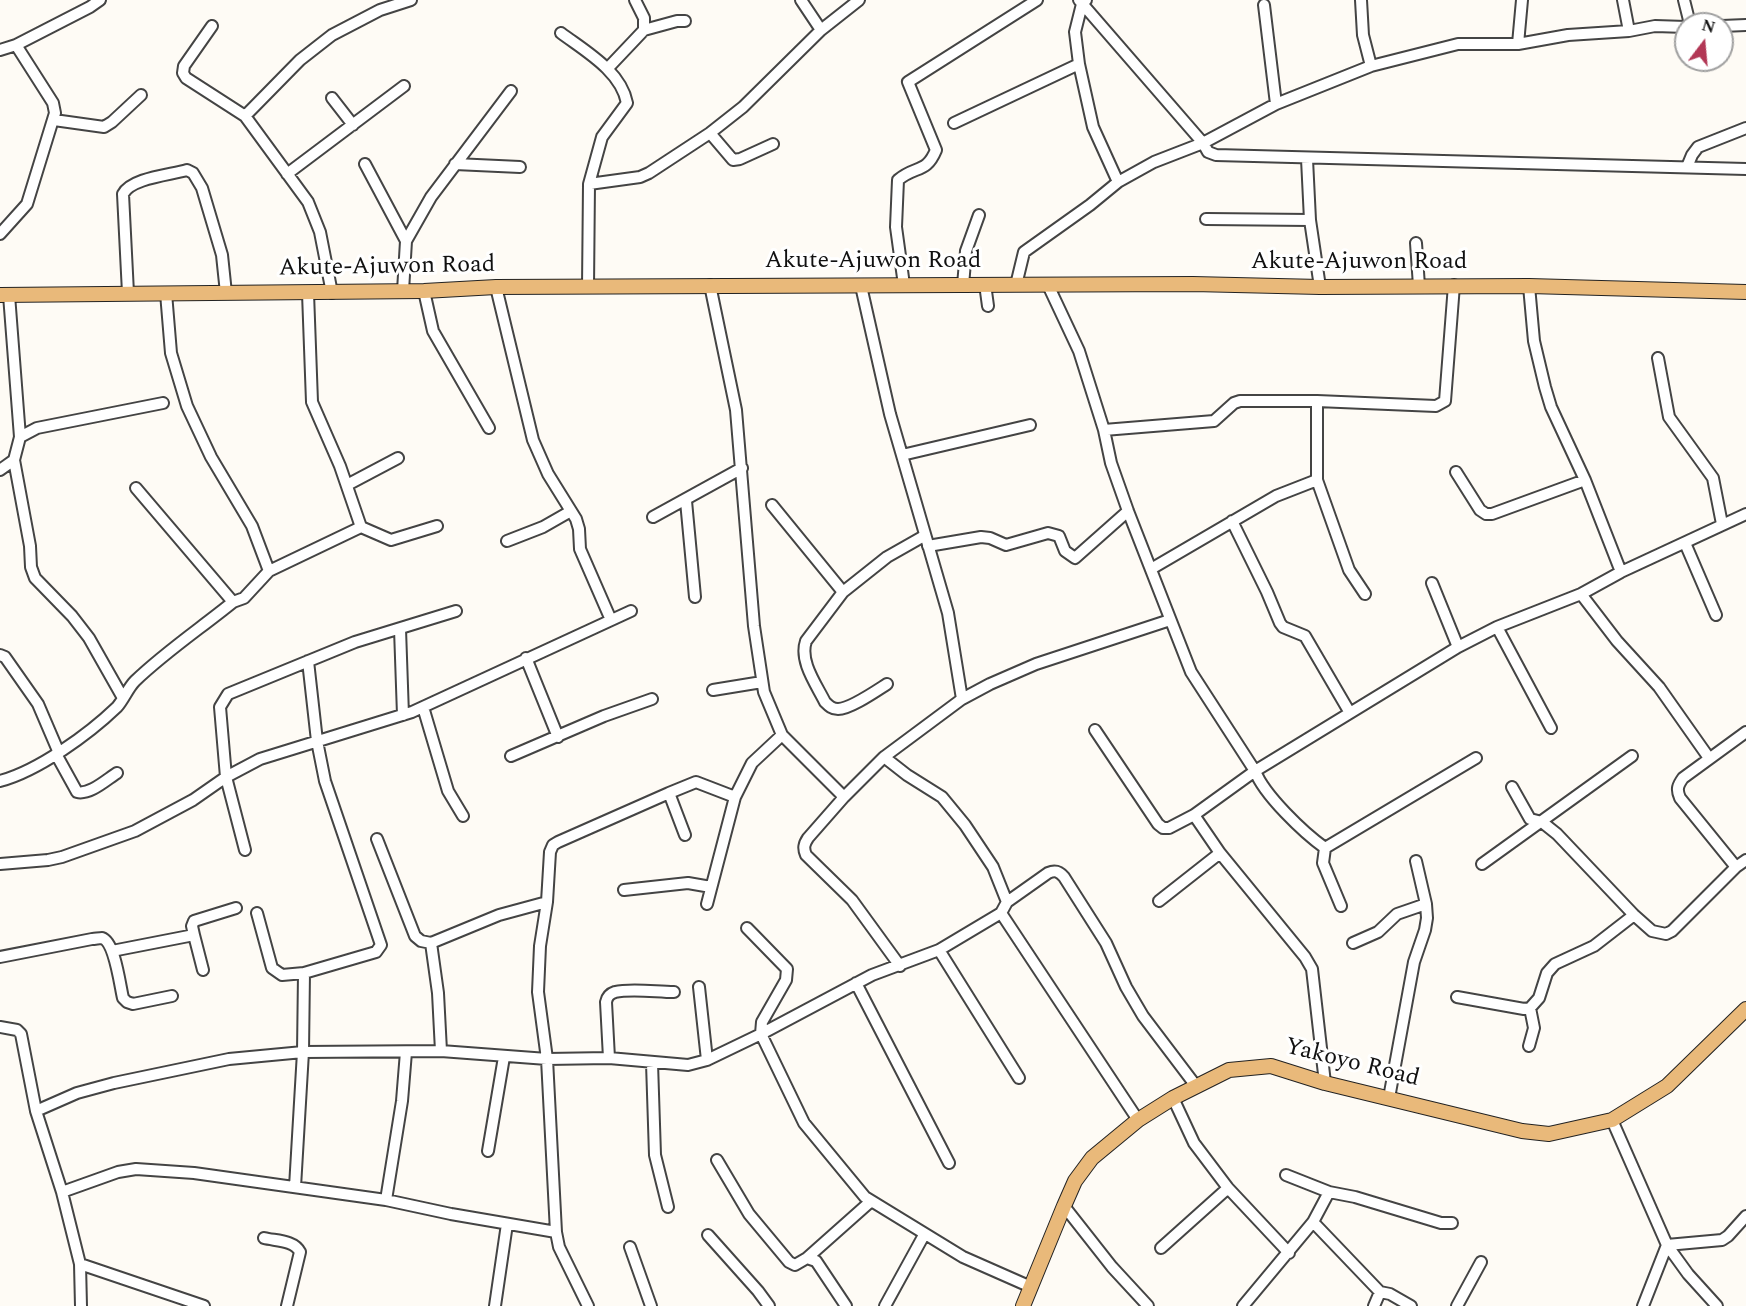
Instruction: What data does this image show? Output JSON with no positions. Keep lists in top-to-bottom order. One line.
{"streets":{"main road":["Akute-Ajuwon Road","Yakoyo Road"]},"north":"top"}
